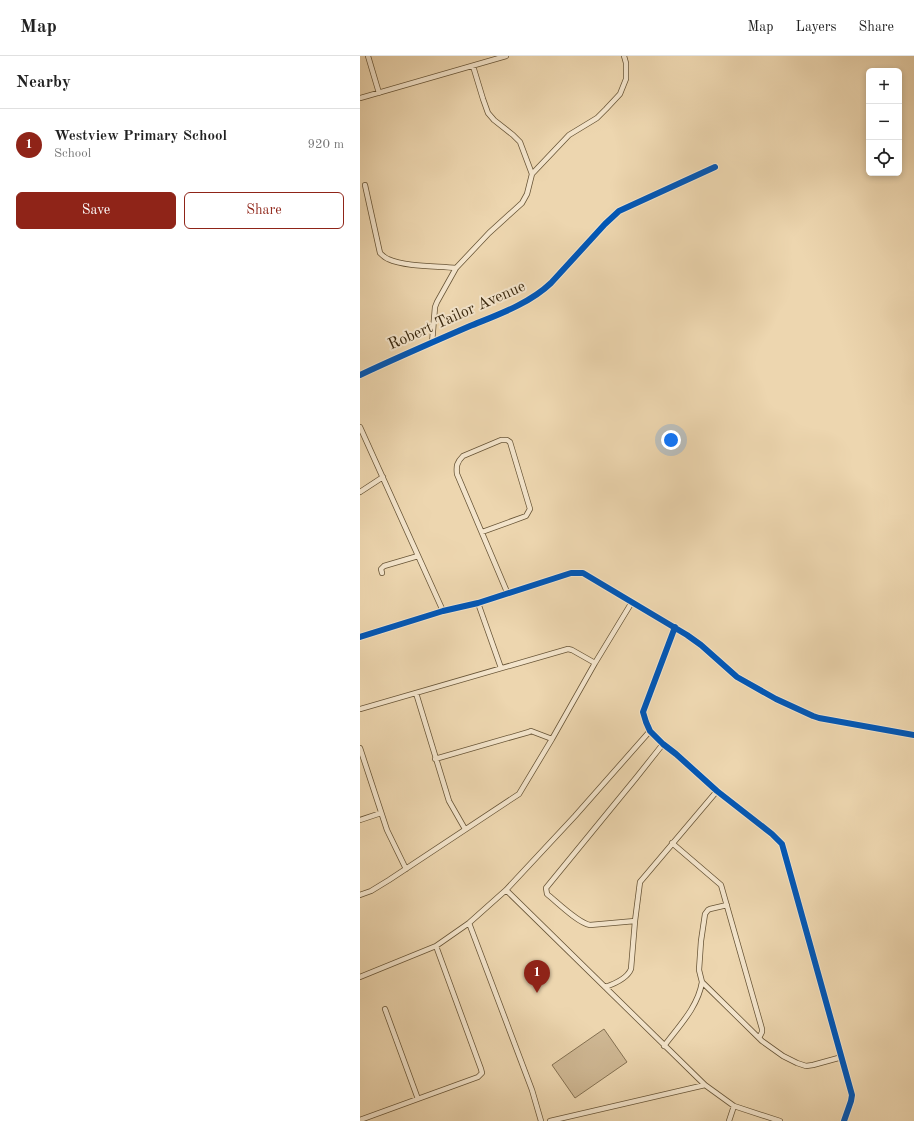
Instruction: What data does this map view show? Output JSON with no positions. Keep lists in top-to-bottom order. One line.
{"streets":{"street":["Robert Tailor Avenue"]},"page":{"header":"Map","nav":["Map","Layers","Share"],"heading":"Nearby","map_buttons":["+","−"],"list":[{"mark":"1","name":"Westview Primary School","note":"School","value":"920 m"}],"buttons":["Save","Share"],"pins":"1"}}
